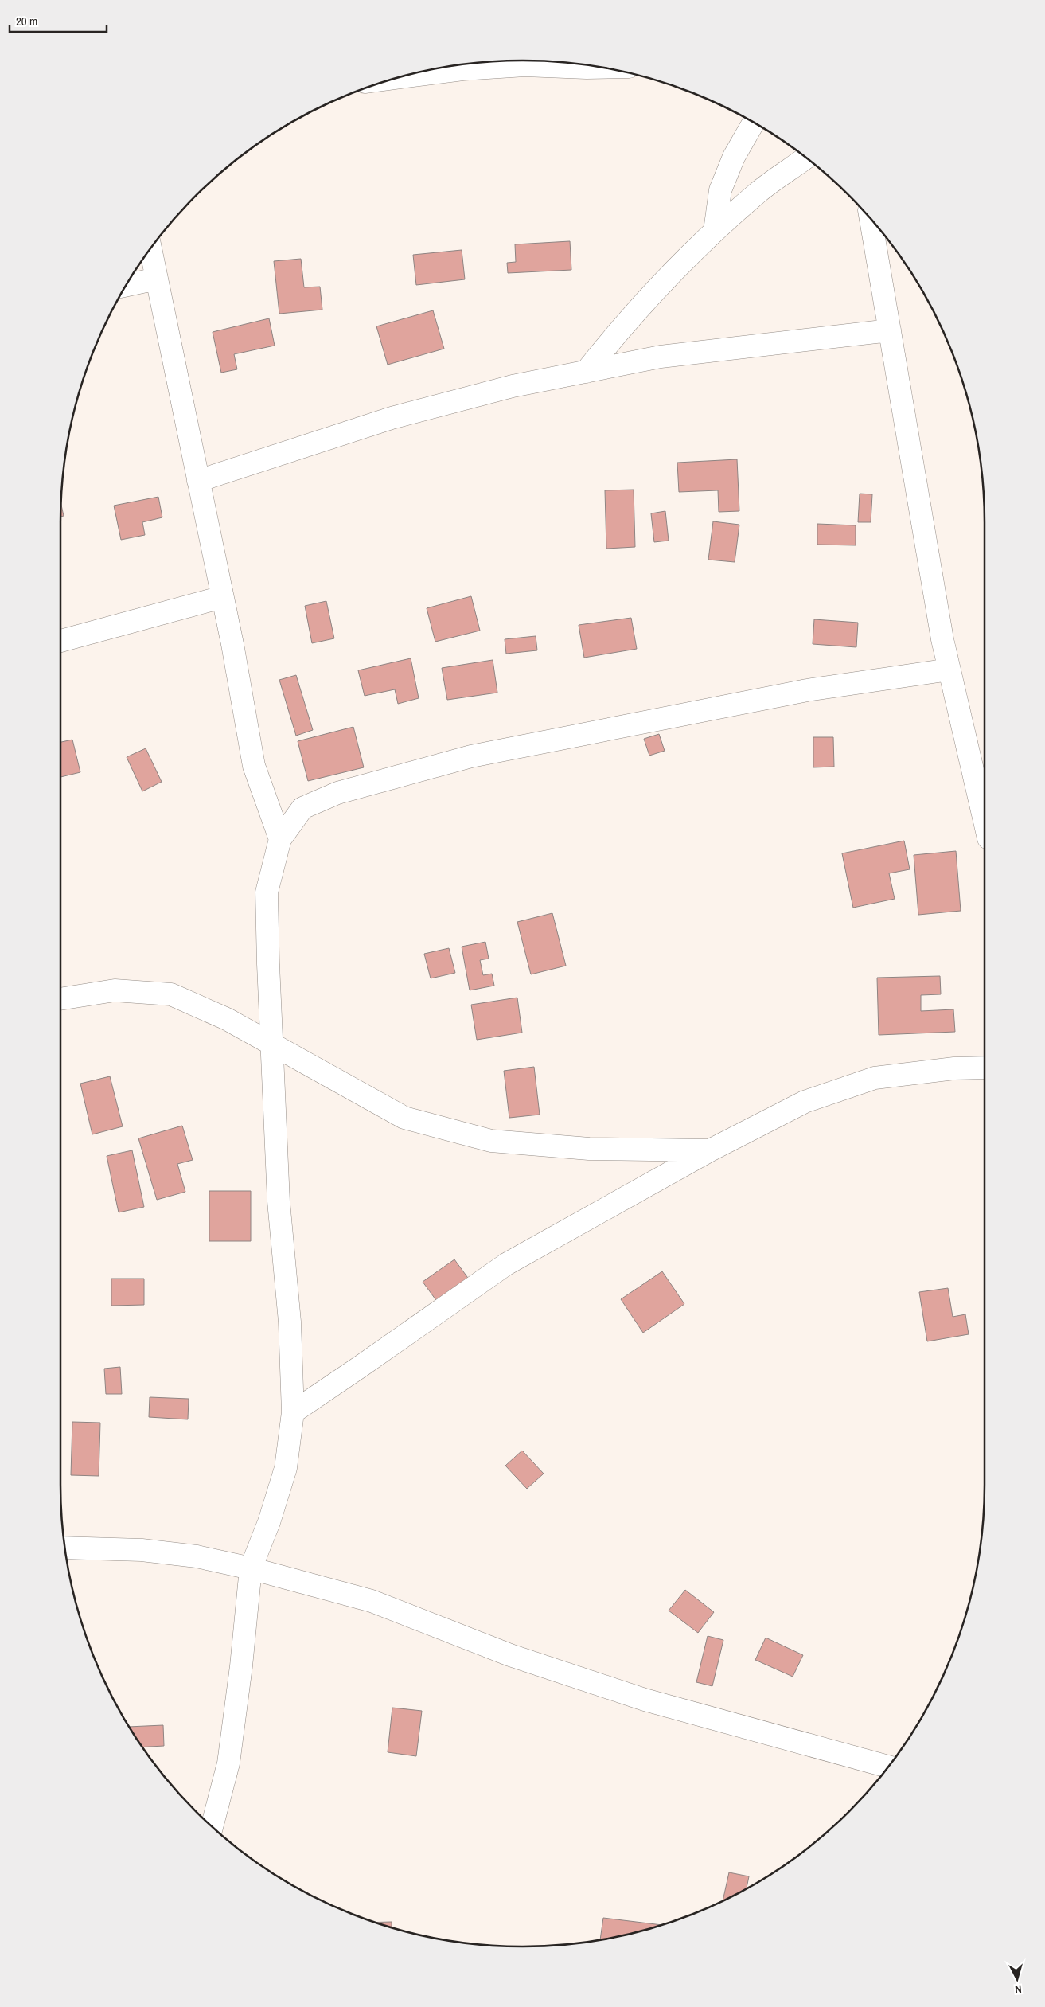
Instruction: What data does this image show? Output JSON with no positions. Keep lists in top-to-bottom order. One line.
{"scale_bar":"20 m","north":"bottom"}
